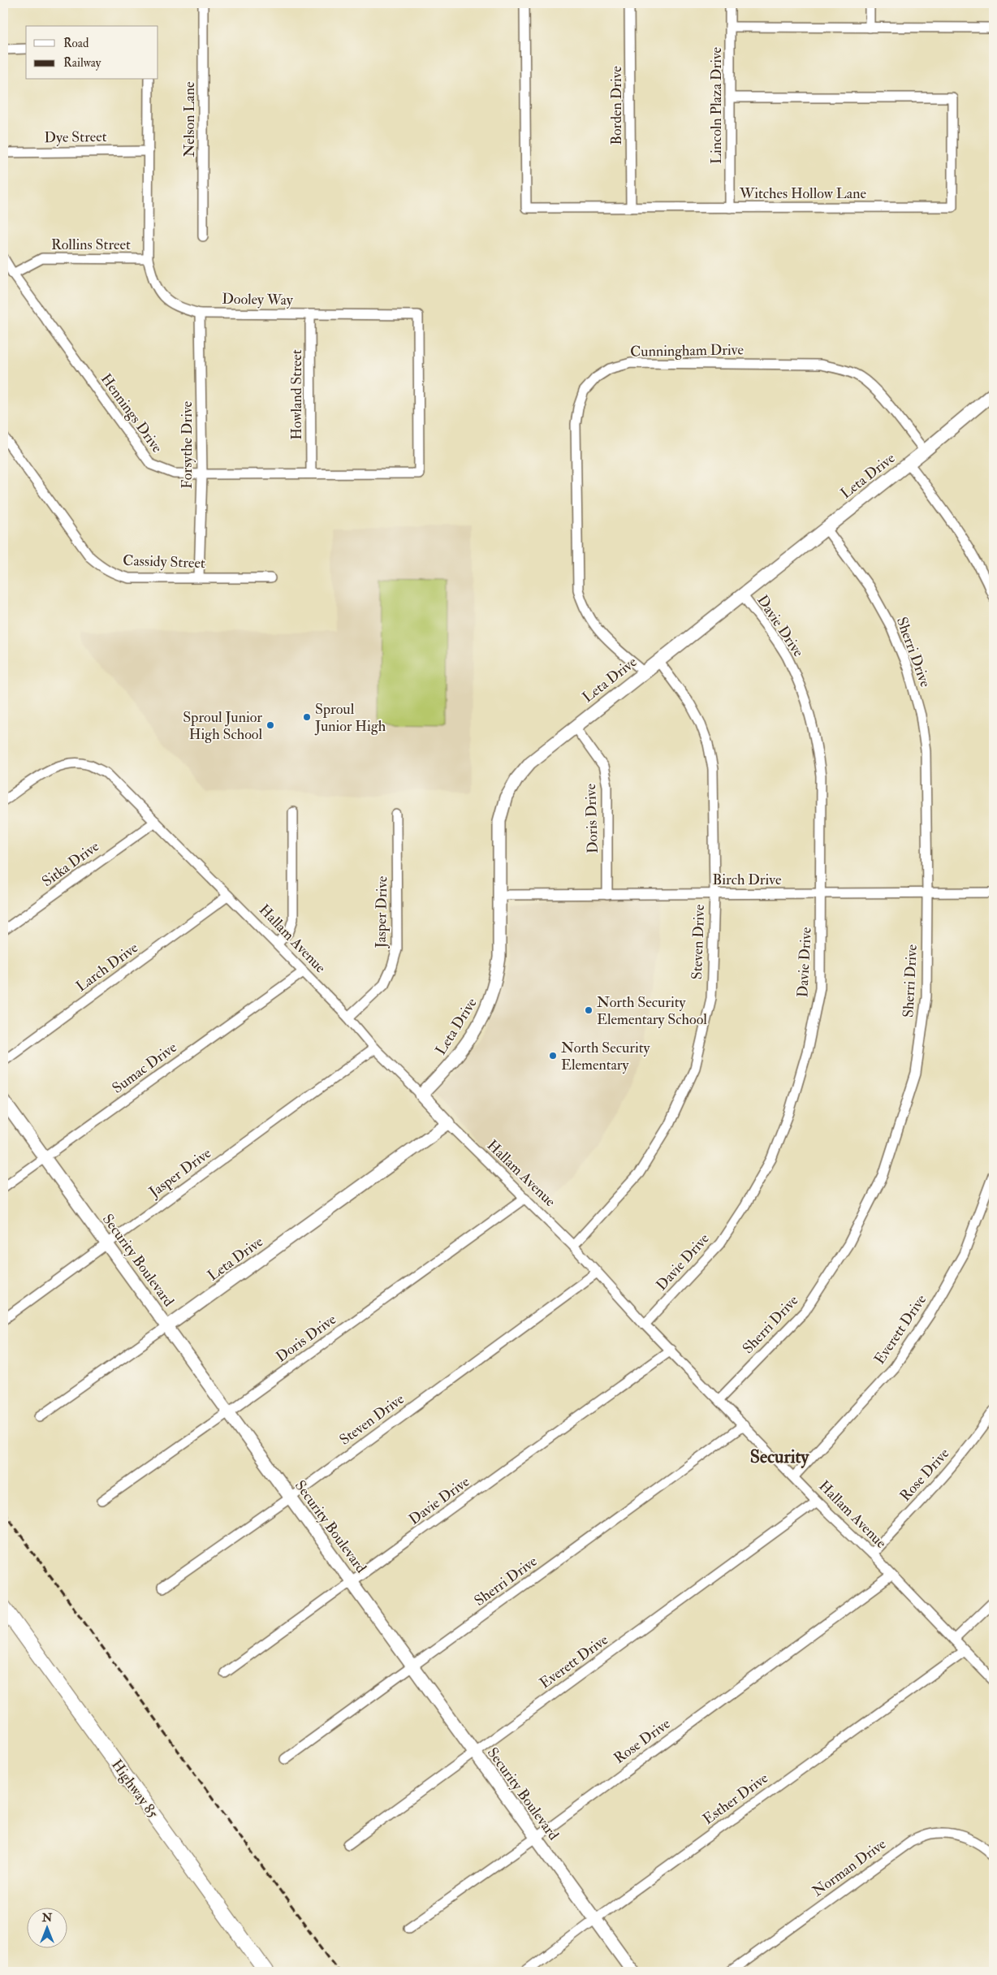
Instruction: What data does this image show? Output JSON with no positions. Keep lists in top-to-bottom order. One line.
{"streets":{"main road":["Highway 85"],"street":["Borden Drive","Lincoln Plaza Drive","Nelson Lane","Dye Street","Witches Hollow Lane","Rollins Street","Dooley Way","Cunningham Drive","Howland Street","Hennings Drive","Forsythe Drive","Leta Drive","Cassidy Street","Davie Drive","Sherri Drive","Doris Drive","Sitka Drive","Birch Drive","Jasper Drive","Hallam Avenue","Steven Drive","Larch Drive","Sumac Drive","Security Boulevard","Everett Drive","Rose Drive","Esther Drive","Norman Drive"]},"crossings":[["Borden Drive","Witches Hollow Lane"],["Lincoln Plaza Drive","Witches Hollow Lane"],["Dye Street","Dooley Way"],["Rollins Street","Dooley Way"],["Rollins Street","Hennings Drive"],["Dooley Way","Howland Street"],["Dooley Way","Hennings Drive"],["Dooley Way","Forsythe Drive"],["Cunningham Drive","Leta Drive"],["Howland Street","Hennings Drive"],["Hennings Drive","Forsythe Drive"],["Forsythe Drive","Cassidy Street"],["Leta Drive","Davie Drive"],["Leta Drive","Sherri Drive"],["Leta Drive","Doris Drive"],["Leta Drive","Birch Drive"],["Leta Drive","Hallam Avenue"],["Leta Drive","Steven Drive"],["Leta Drive","Security Boulevard"],["Davie Drive","Birch Drive"],["Davie Drive","Hallam Avenue"],["Davie Drive","Security Boulevard"],["Sherri Drive","Birch Drive"],["Sherri Drive","Hallam Avenue"],["Sherri Drive","Security Boulevard"],["Doris Drive","Birch Drive"],["Doris Drive","Hallam Avenue"],["Doris Drive","Security Boulevard"],["Sitka Drive","Hallam Avenue"],["Birch Drive","Steven Drive"],["Jasper Drive","Hallam Avenue"],["Jasper Drive","Security Boulevard"],["Hallam Avenue","Steven Drive"],["Hallam Avenue","Larch Drive"],["Hallam Avenue","Sumac Drive"],["Hallam Avenue","Everett Drive"],["Hallam Avenue","Rose Drive"],["Hallam Avenue","Esther Drive"],["Steven Drive","Security Boulevard"],["Sumac Drive","Security Boulevard"],["Security Boulevard","Everett Drive"],["Security Boulevard","Rose Drive"],["Security Boulevard","Esther Drive"]],"districts":["Security"],"places":["Sproul Junior High","Sproul Junior High School","North Security Elementary School","North Security Elementary"],"legend":["Road","Railway"],"north":"top"}
